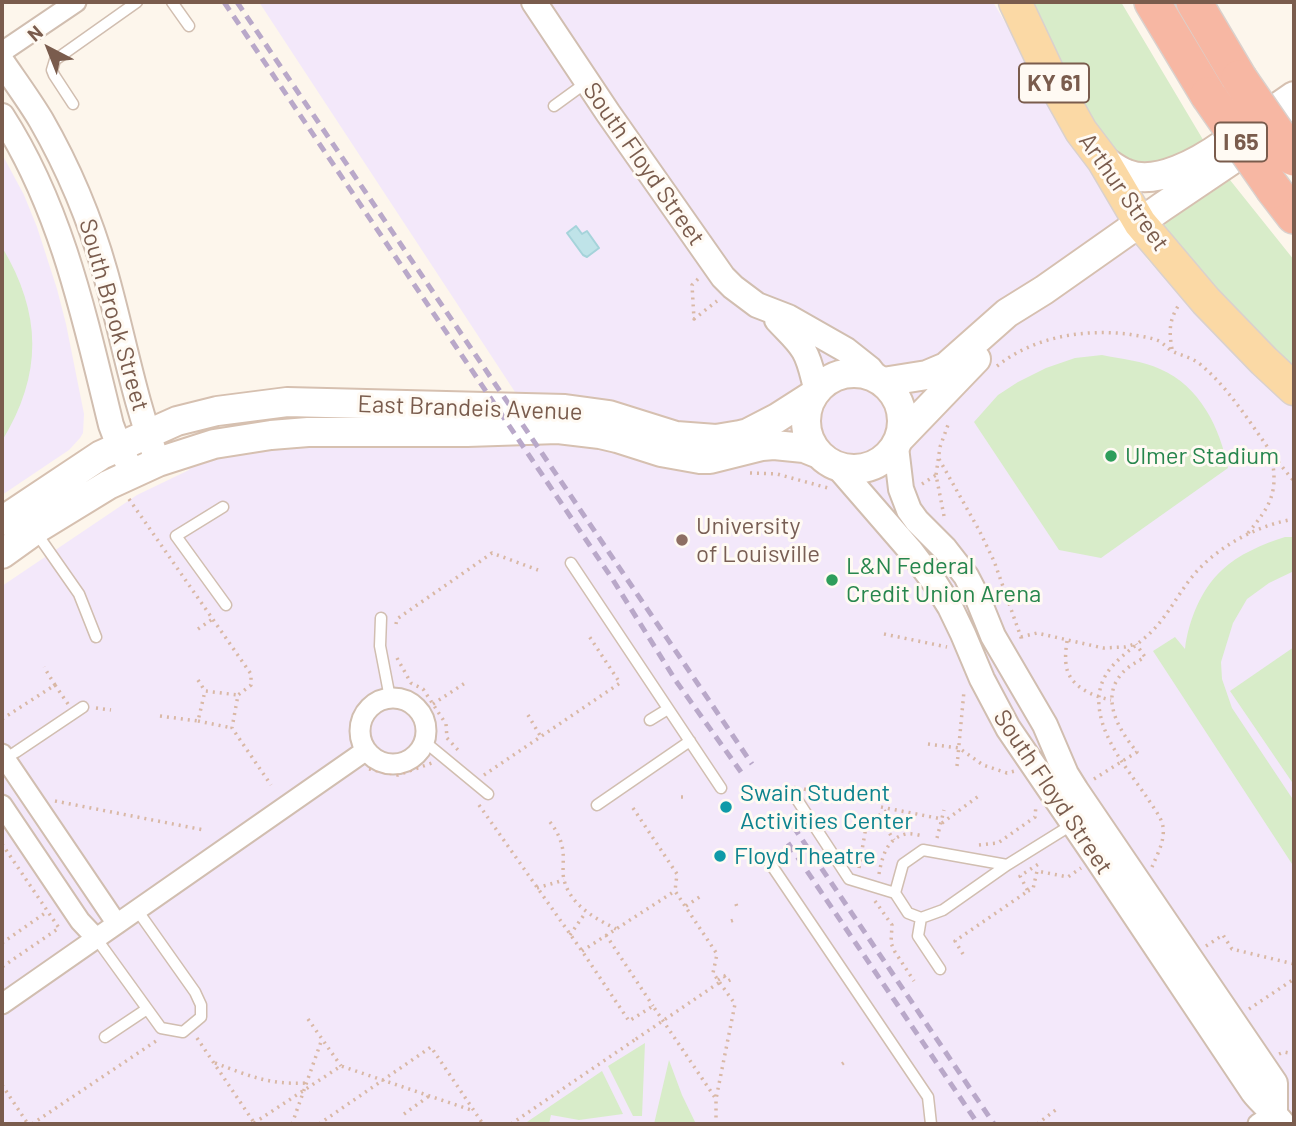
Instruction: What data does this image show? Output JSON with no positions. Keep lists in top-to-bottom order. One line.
{"streets":{"highway":["I 65"],"main road":["KY 61","Arthur Street","East Brandeis Avenue"],"street":["South Floyd Street","South Brook Street"]},"crossings":[["KY 61","Arthur Street"],["South Floyd Street","East Brandeis Avenue"],["South Brook Street","East Brandeis Avenue"]],"places":["Ulmer Stadium","University of Louisville","L&N Federal Credit Union Arena","Swain Student Activities Center","Floyd Theatre"],"north":"top left"}
